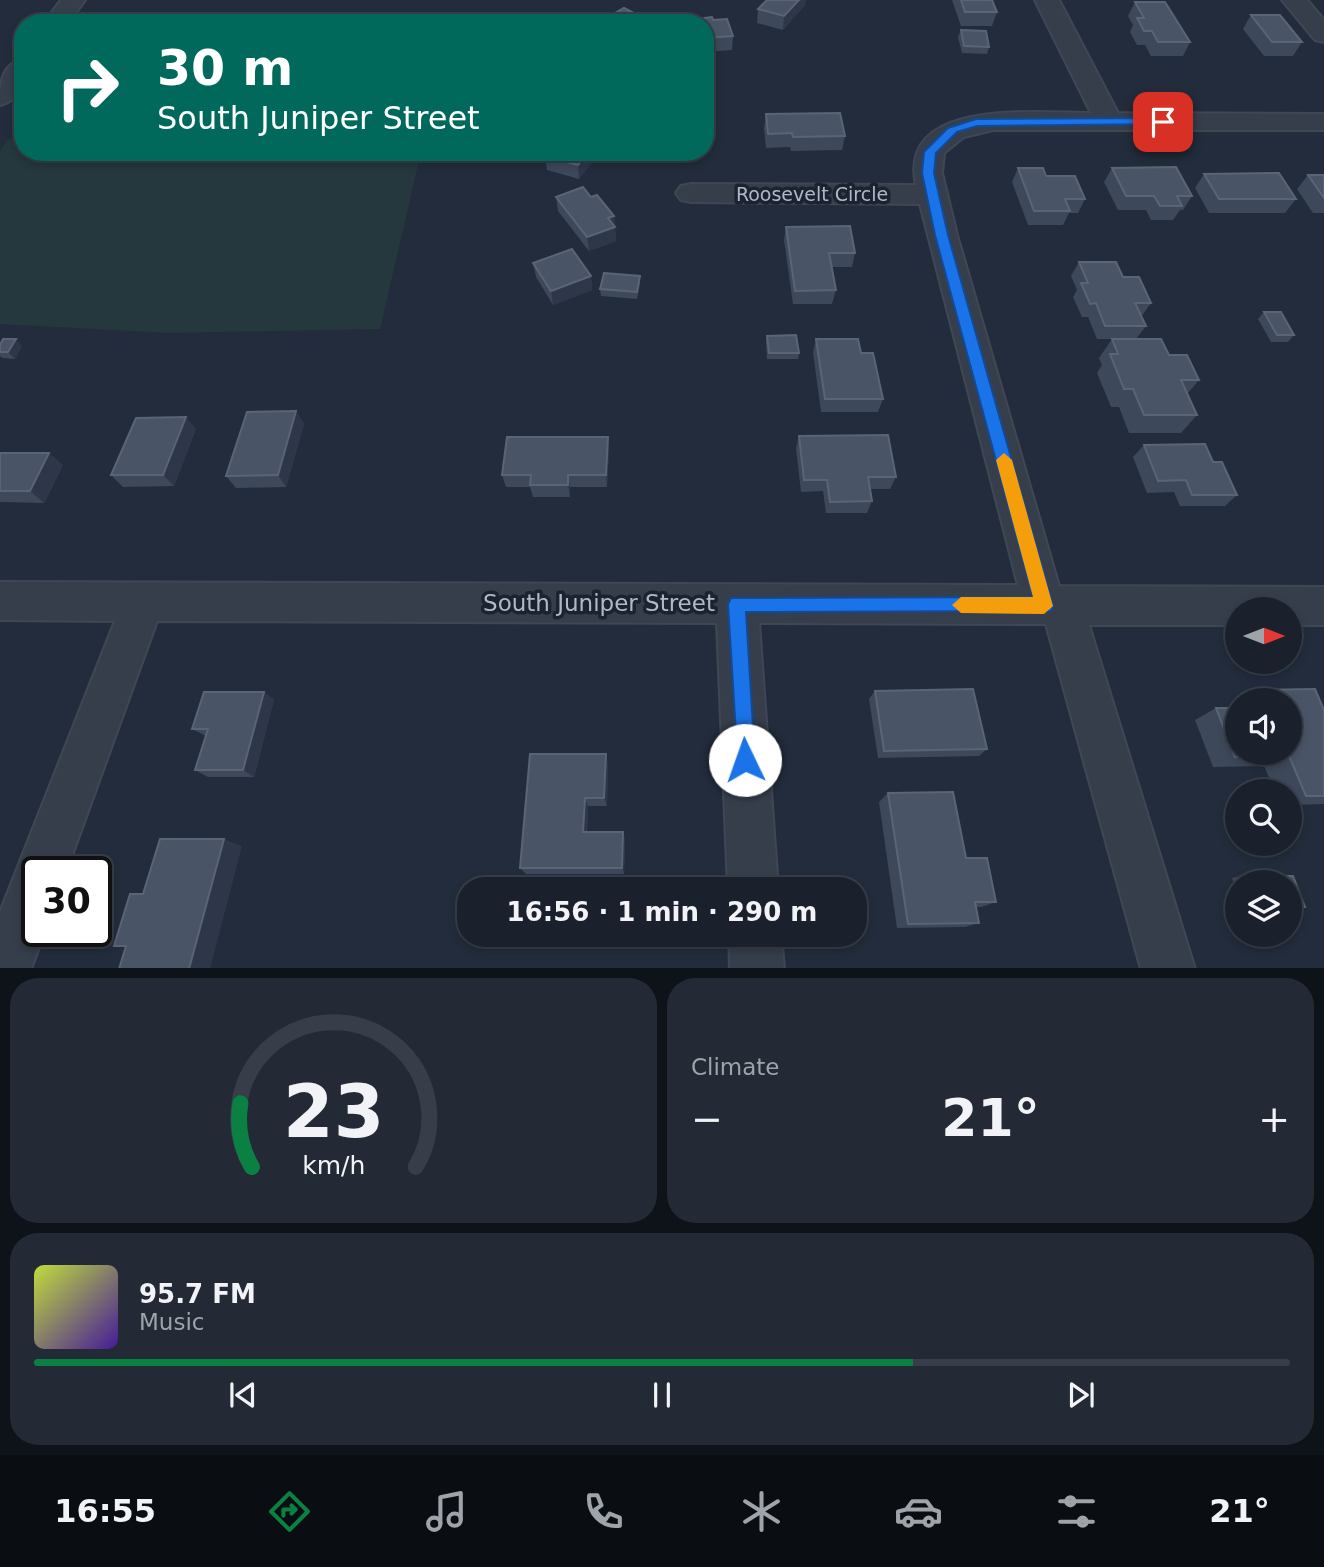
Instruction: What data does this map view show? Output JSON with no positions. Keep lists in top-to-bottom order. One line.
{"streets":{"street":["Roosevelt Circle","South Juniper Street"]},"north":"right","page":{"turn":["30 m","South Juniper Street"],"limit":"30","trip":"16:56 · 1 min · 290 m","tile":"Climate","heat":["−","21°","+"],"song":["95.7 FM","Music"],"tabs":["16:55","21°"],"gauge":["23","km/h"]}}
